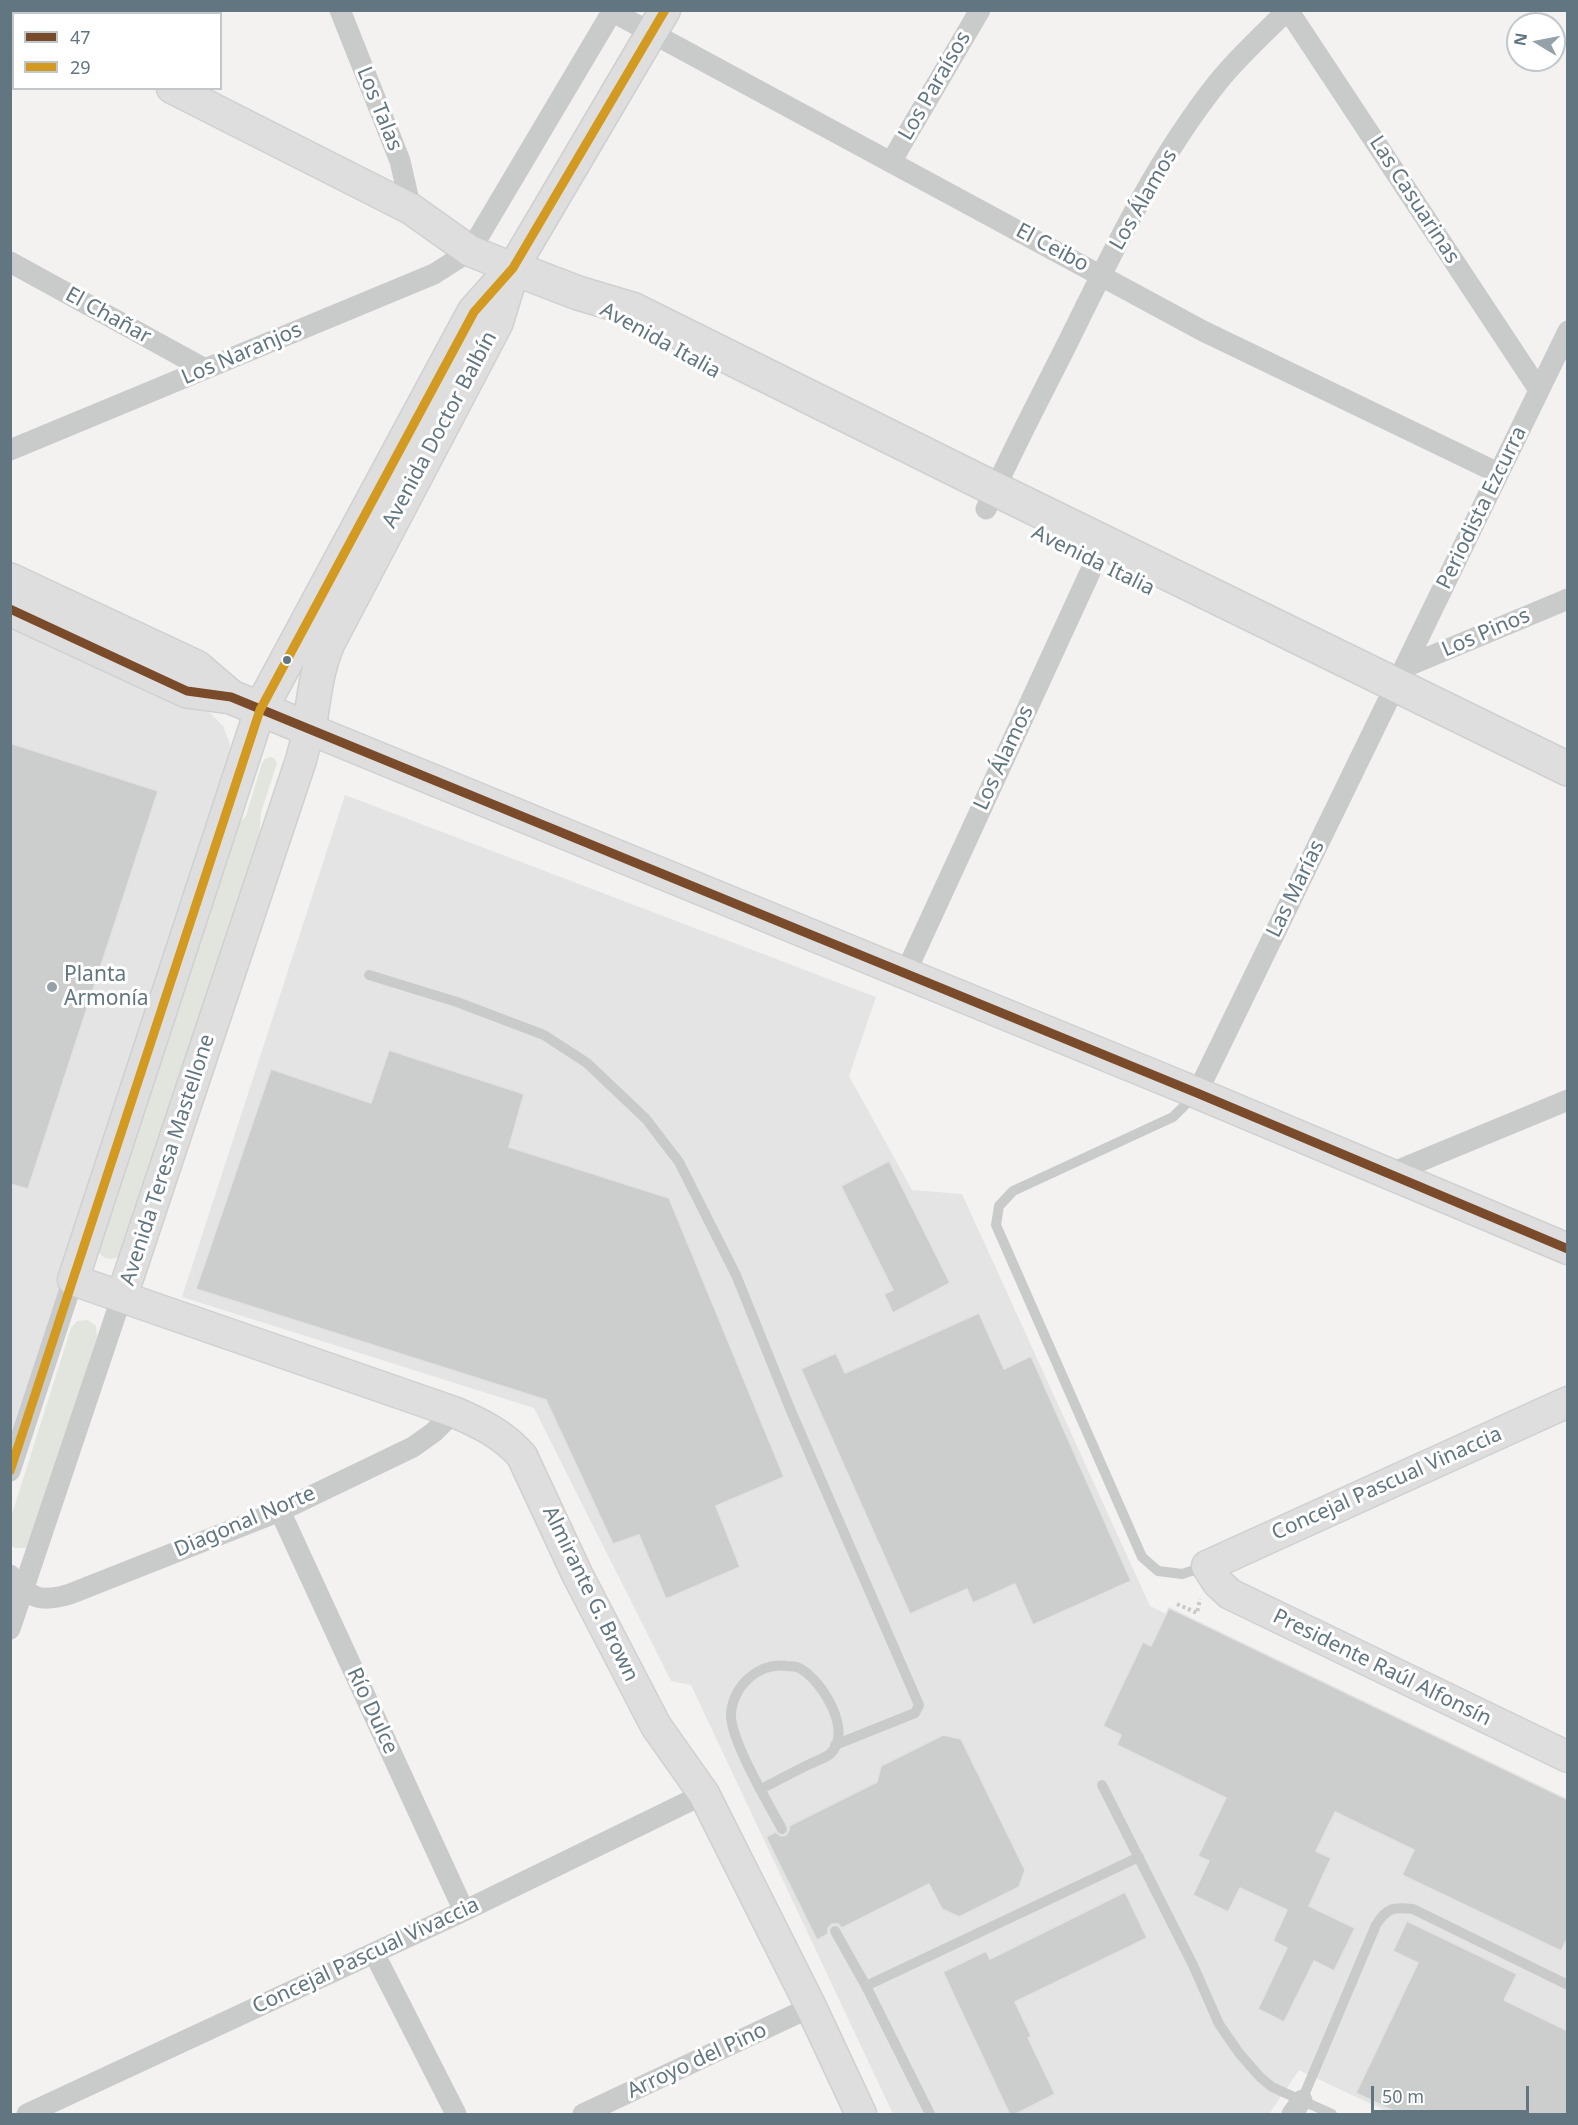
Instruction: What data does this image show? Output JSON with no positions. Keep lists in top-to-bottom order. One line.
{"streets":{"main road":["Avenida Italia","Avenida Doctor Balbín"],"street":["Los Paraísos","Los Talas","Los Álamos","Las Casuarinas","El Ceibo","El Chañar","Los Naranjos","Periodista Ezcurra","Los Pinos","Las Marías","Avenida Teresa Mastellone","Concejal Pascual Vinaccia","Diagonal Norte","Almirante G. Brown","Presidente Raúl Alfonsín","Río Dulce","Concejal Pascual Vivaccia","Arroyo del Pino"]},"crossings":[["Los Paraísos","El Ceibo"],["Los Álamos","Las Casuarinas"],["Los Álamos","El Ceibo"],["Los Álamos","Avenida Italia"],["Las Casuarinas","Periodista Ezcurra"],["El Ceibo","Periodista Ezcurra"],["El Chañar","Los Naranjos"],["Avenida Italia","Avenida Doctor Balbín"],["Avenida Italia","Periodista Ezcurra"],["Avenida Italia","Los Pinos"],["Avenida Italia","Las Marías"],["Avenida Doctor Balbín","Avenida Teresa Mastellone"],["Periodista Ezcurra","Los Pinos"],["Periodista Ezcurra","Las Marías"],["Los Pinos","Las Marías"],["Avenida Teresa Mastellone","Diagonal Norte"],["Avenida Teresa Mastellone","Almirante G. Brown"],["Concejal Pascual Vinaccia","Presidente Raúl Alfonsín"],["Diagonal Norte","Almirante G. Brown"],["Diagonal Norte","Río Dulce"],["Almirante G. Brown","Concejal Pascual Vivaccia"],["Almirante G. Brown","Arroyo del Pino"],["Río Dulce","Concejal Pascual Vivaccia"]],"places":["Planta Armonía"],"lines":["transit line 29","transit line 47"],"legend":["47","29"],"scale_bar":"50 m","north":"left"}
